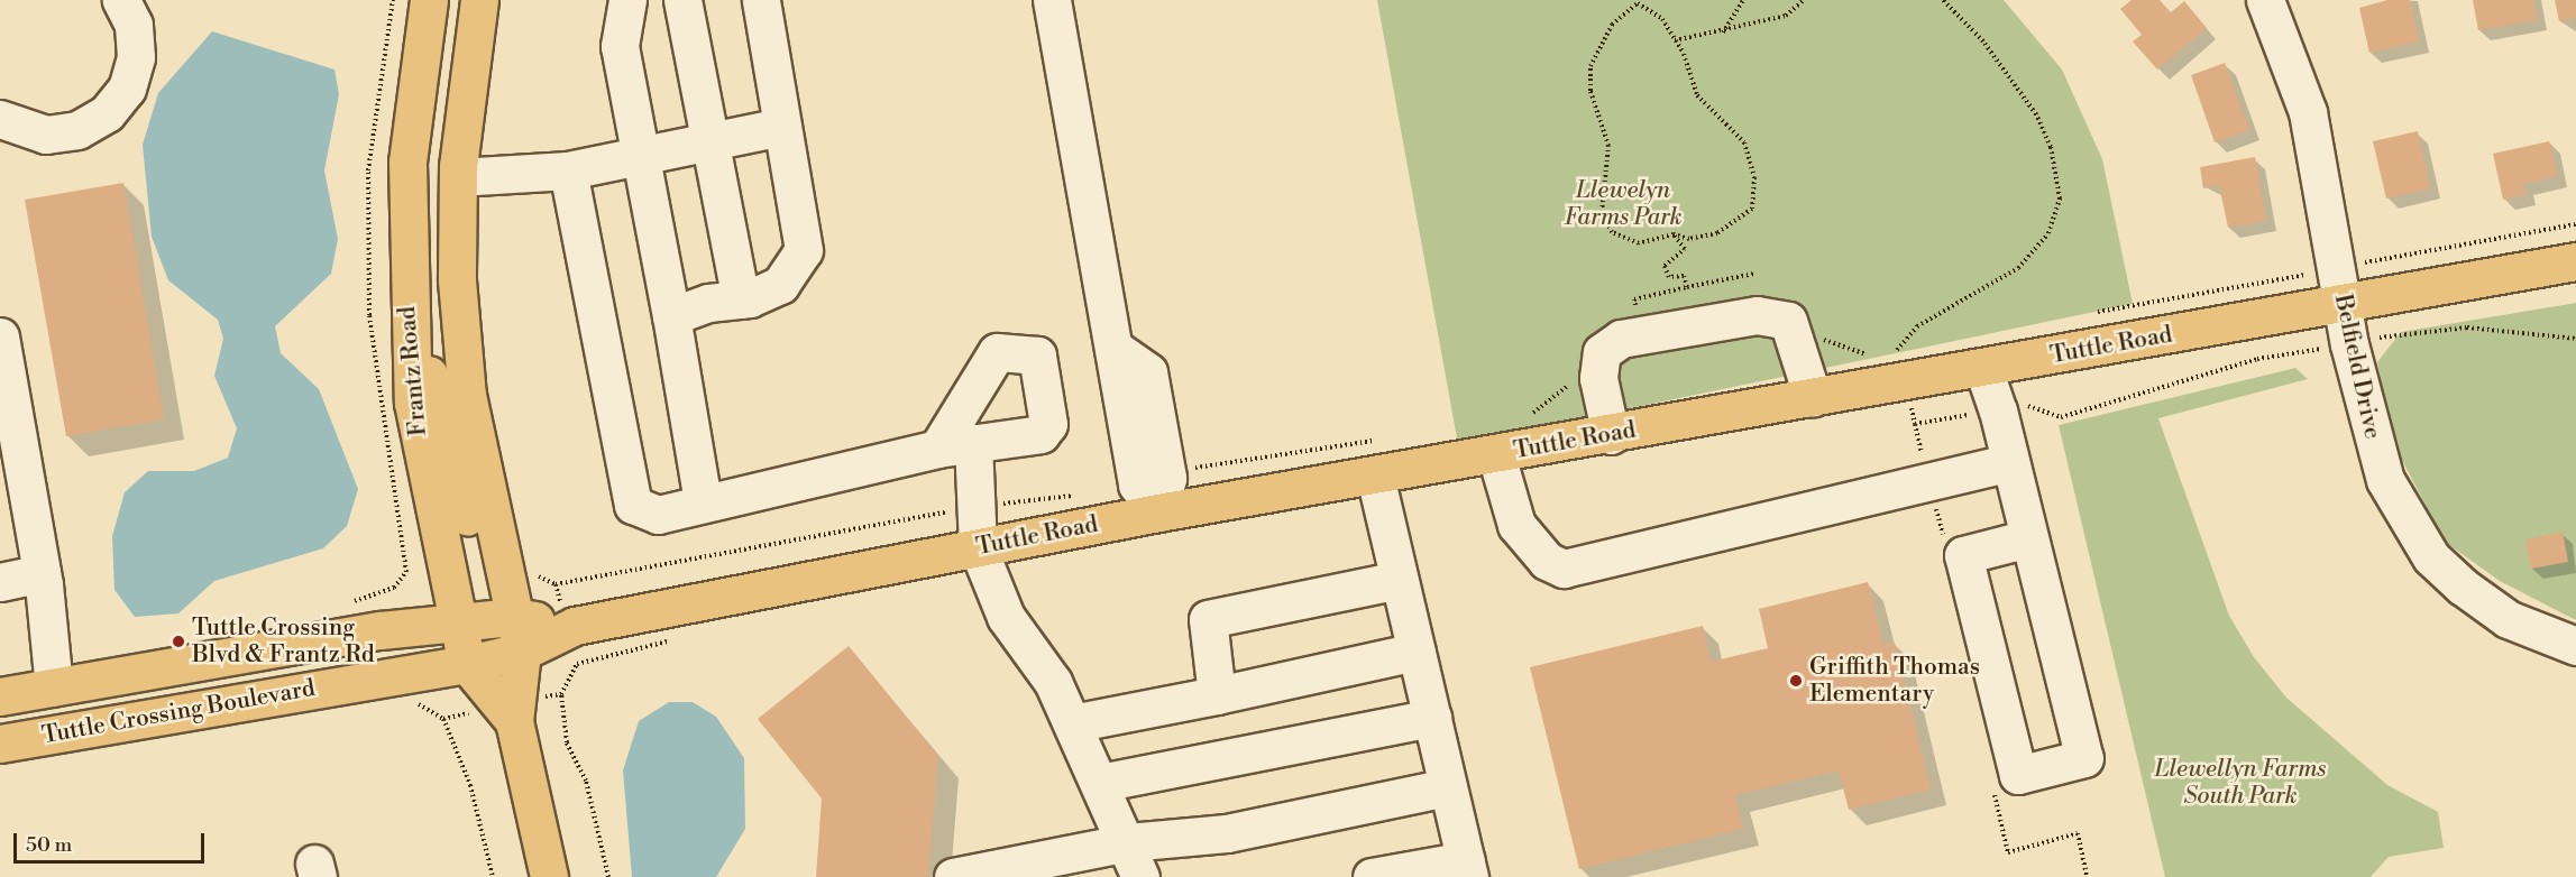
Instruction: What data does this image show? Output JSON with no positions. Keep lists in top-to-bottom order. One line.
{"streets":{"main road":["Tuttle Road","Frantz Road","Tuttle Crossing Boulevard"],"street":["Belfield Drive"]},"crossings":[["Tuttle Road","Belfield Drive"],["Tuttle Road","Tuttle Crossing Boulevard"],["Frantz Road","Tuttle Crossing Boulevard"]],"parks":["Llewelyn Farms Park","Llewellyn Farms South Park"],"places":["Tuttle Crossing Blvd & Frantz Rd","Griffith Thomas Elementary"],"scale_bar":"50 m"}
